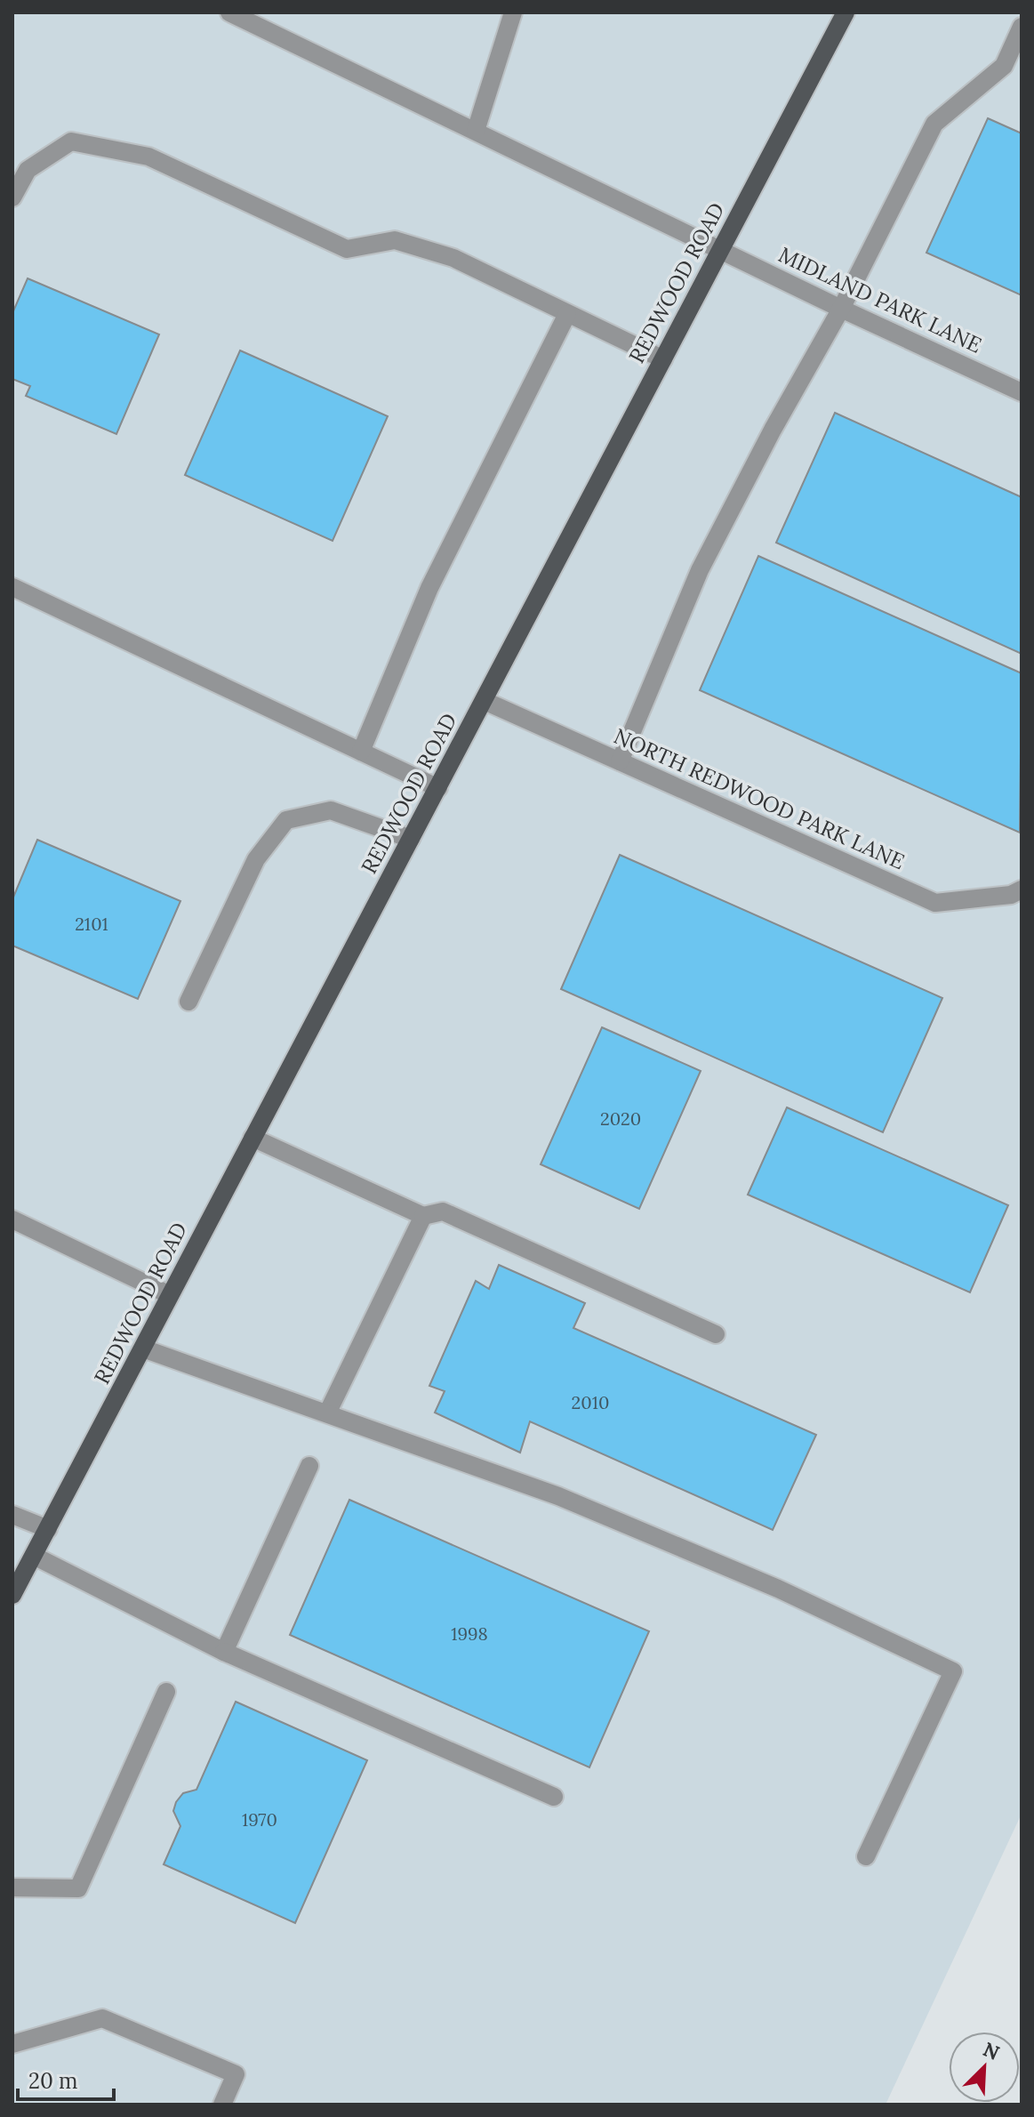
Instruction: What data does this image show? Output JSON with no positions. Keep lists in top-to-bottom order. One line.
{"streets":{"main road":["REDWOOD ROAD"],"lane":["MIDLAND PARK LANE","NORTH REDWOOD PARK LANE"]},"crossings":[["REDWOOD ROAD","MIDLAND PARK LANE"],["REDWOOD ROAD","NORTH REDWOOD PARK LANE"]],"house_numbers":["2101","2020","2010","1998","1970"],"scale_bar":"20 m","north":"top right"}
